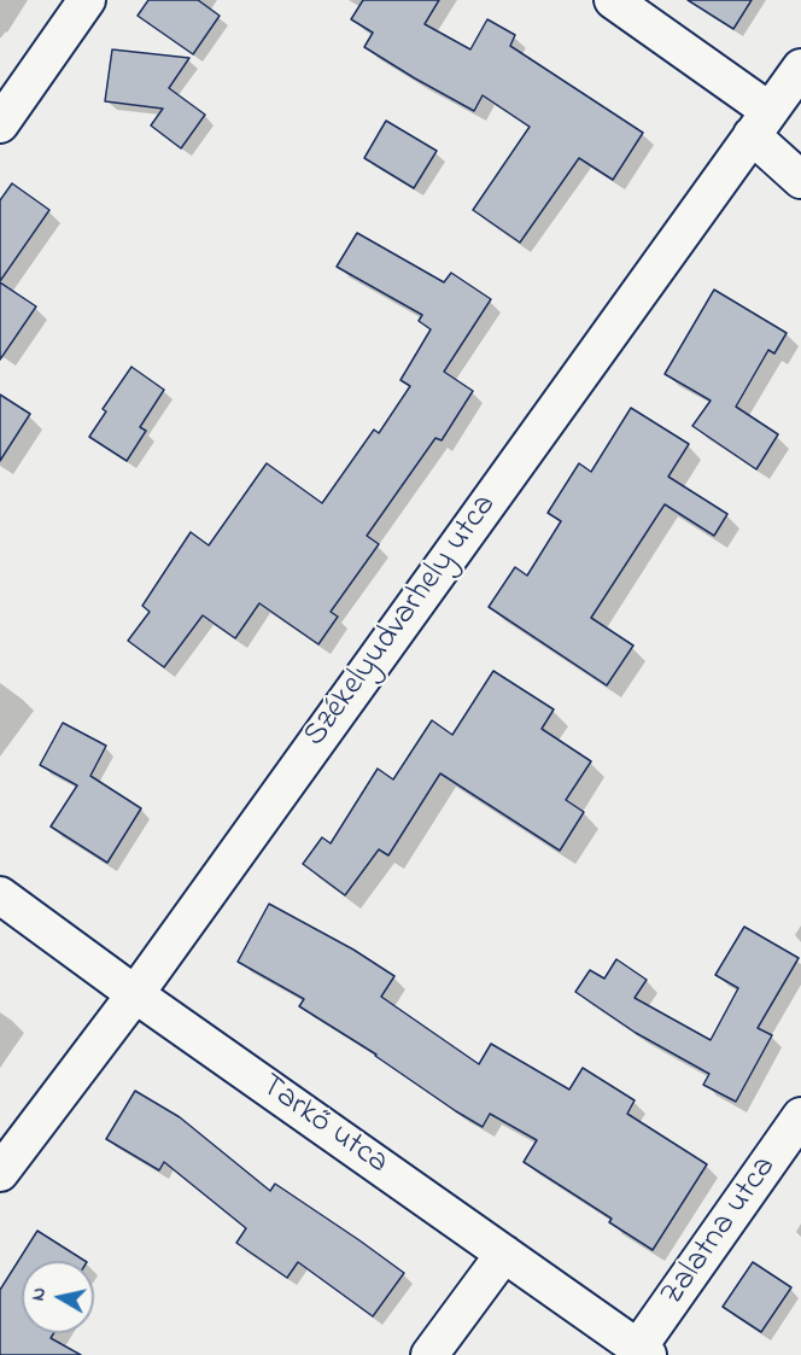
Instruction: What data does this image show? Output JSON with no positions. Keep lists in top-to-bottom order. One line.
{"streets":{"street":["Székelyudvarhely utca","Tarkő utca","Zalatna utca"]},"crossings":[["Székelyudvarhely utca","Tarkő utca"],["Tarkő utca","Zalatna utca"]],"north":"left"}
